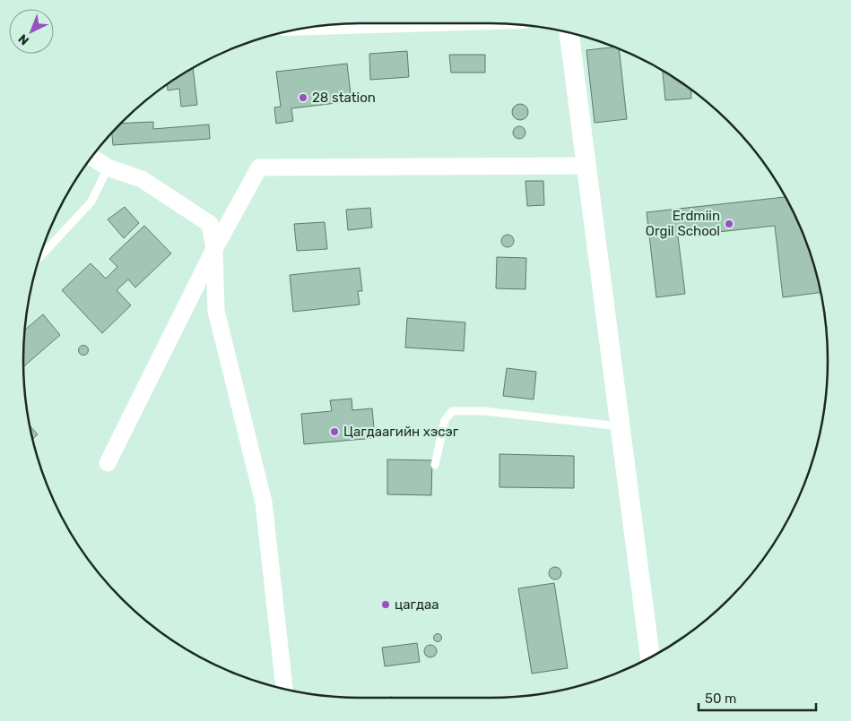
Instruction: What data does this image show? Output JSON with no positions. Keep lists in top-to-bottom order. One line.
{"places":["28 station","Erdmiin Orgil School","Цагдаагийн хэсэг","цагдаа"],"scale_bar":"50 m","north":"bottom left"}
